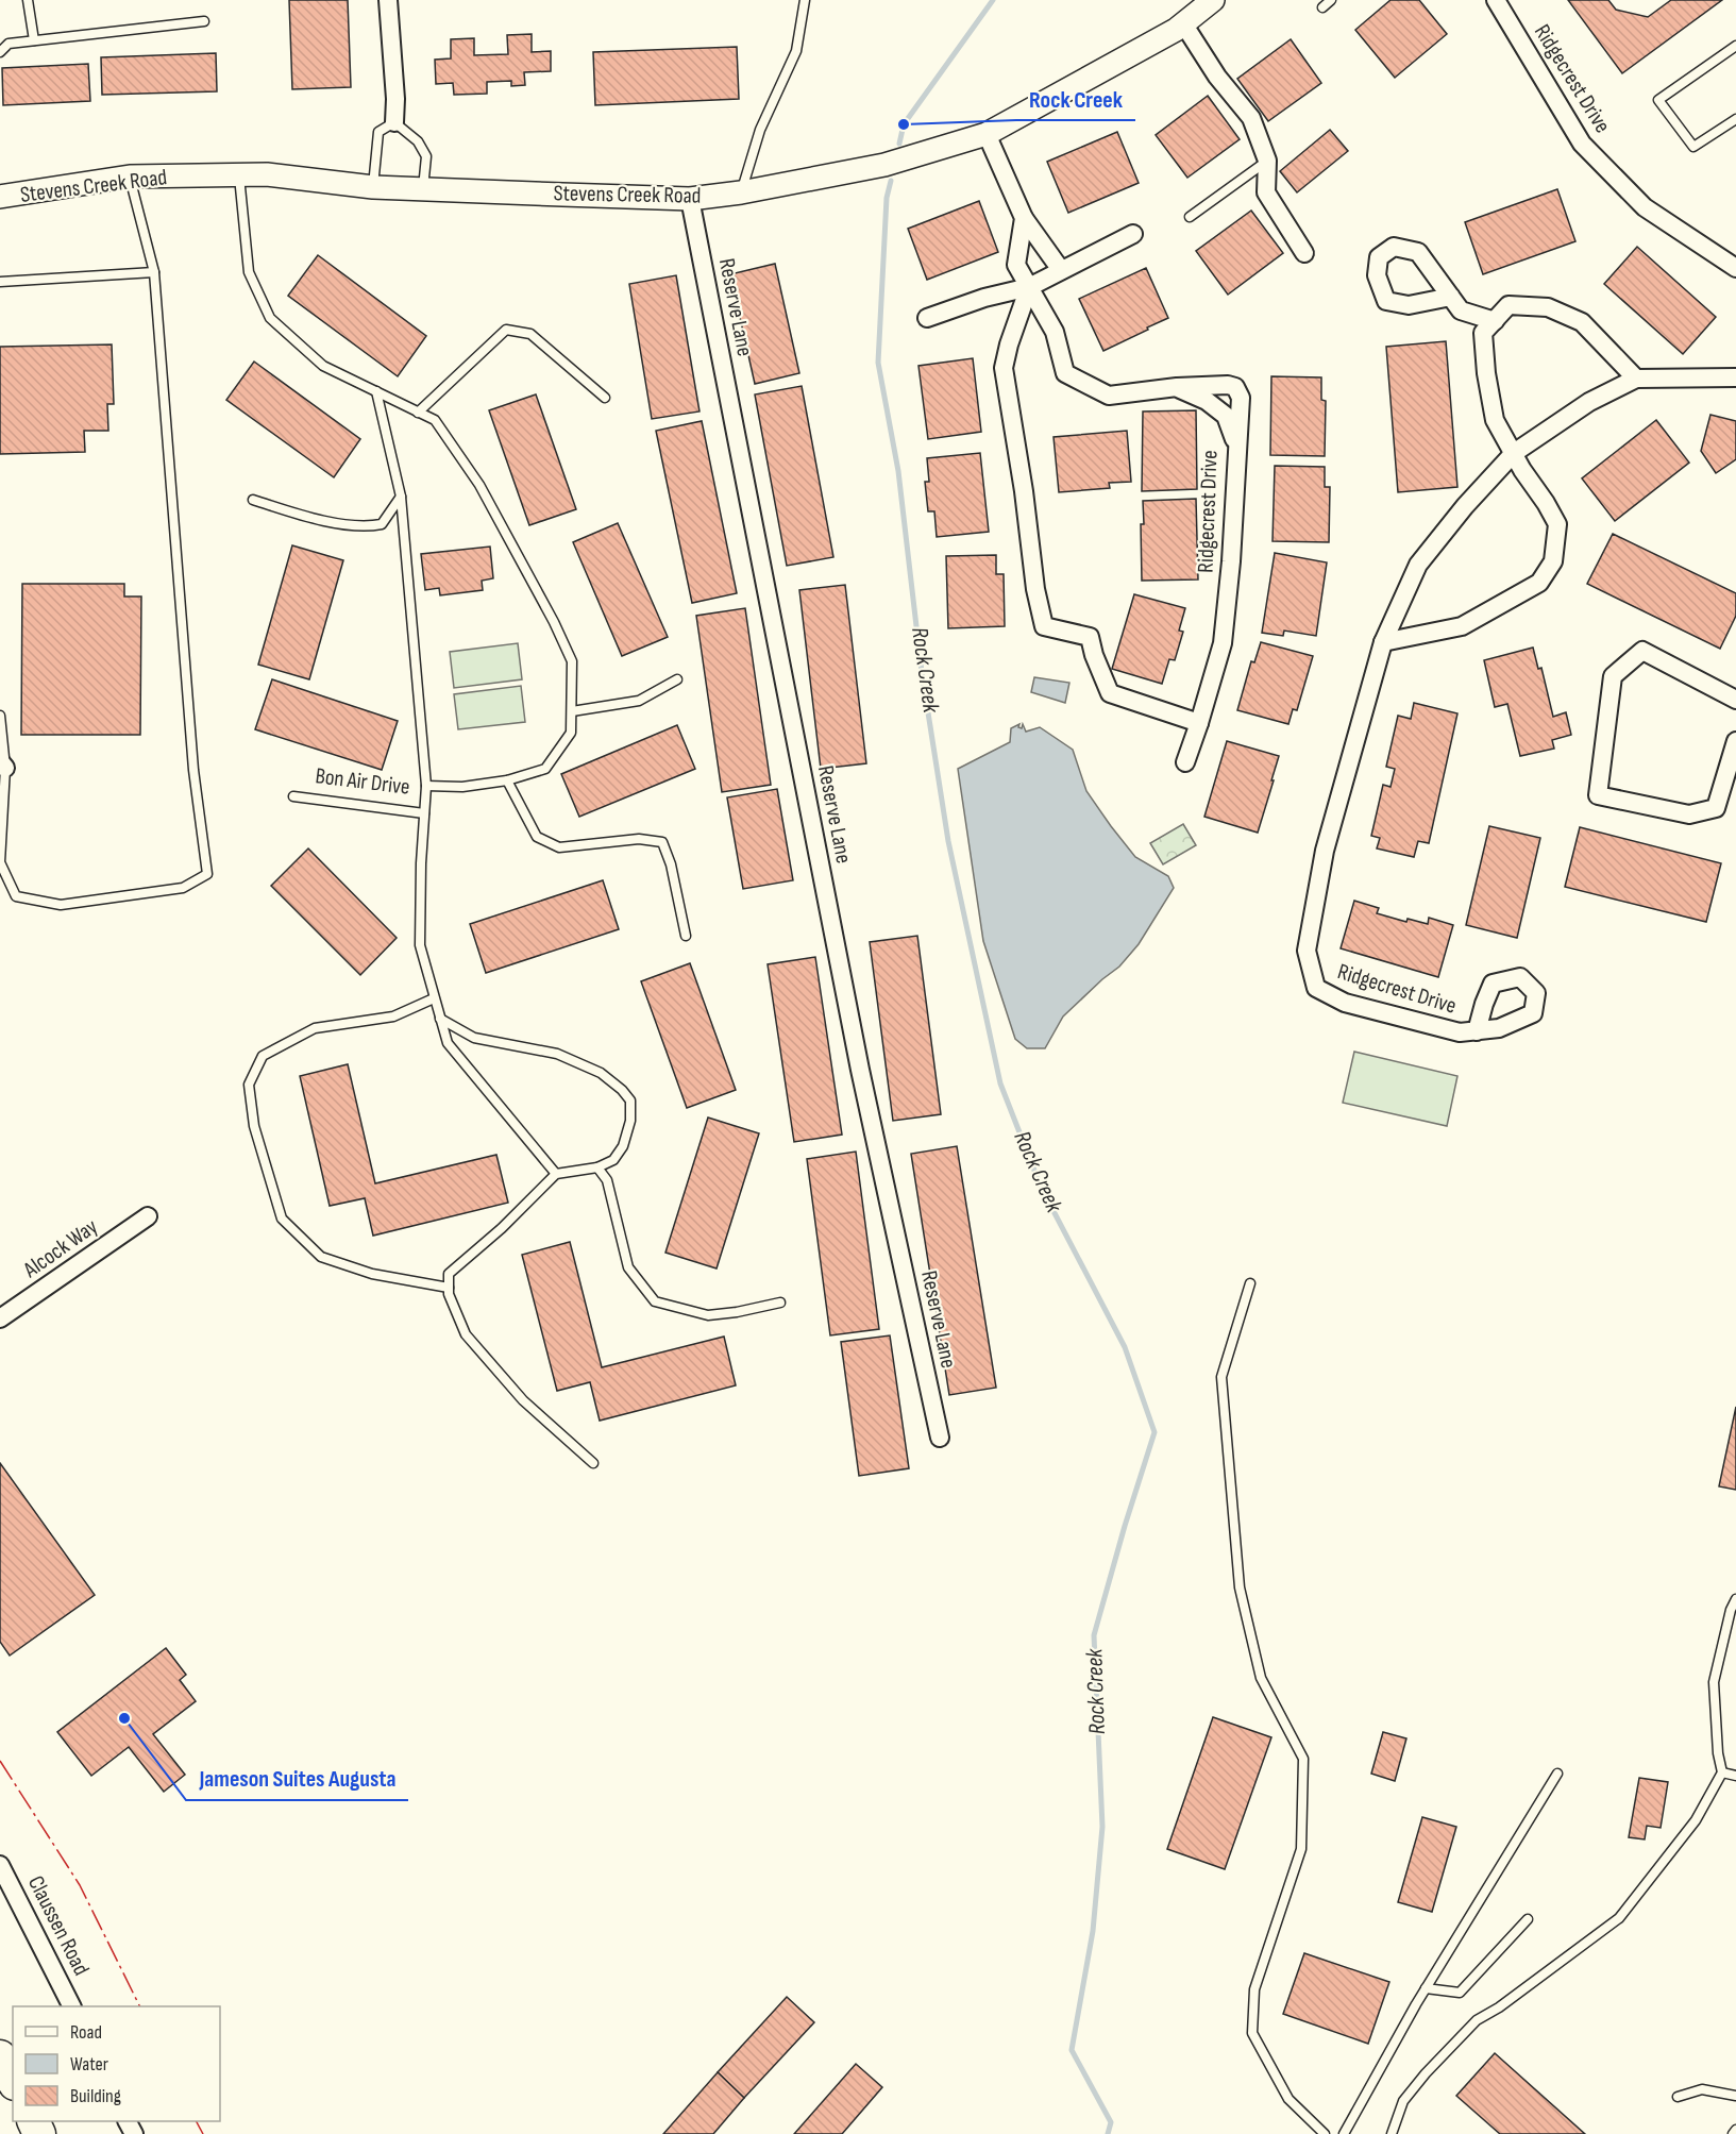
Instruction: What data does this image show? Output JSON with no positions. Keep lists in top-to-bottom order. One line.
{"streets":{"street":["Ridgecrest Drive","Stevens Creek Road","Reserve Lane","Alcock Way","Claussen Road"],"lane":["Bon Air Drive"]},"crossings":[["Stevens Creek Road","Reserve Lane"]],"water":["Rock Creek"],"places":["Rock Creek","Jameson Suites Augusta"],"legend":["Road","Water","Building"]}
